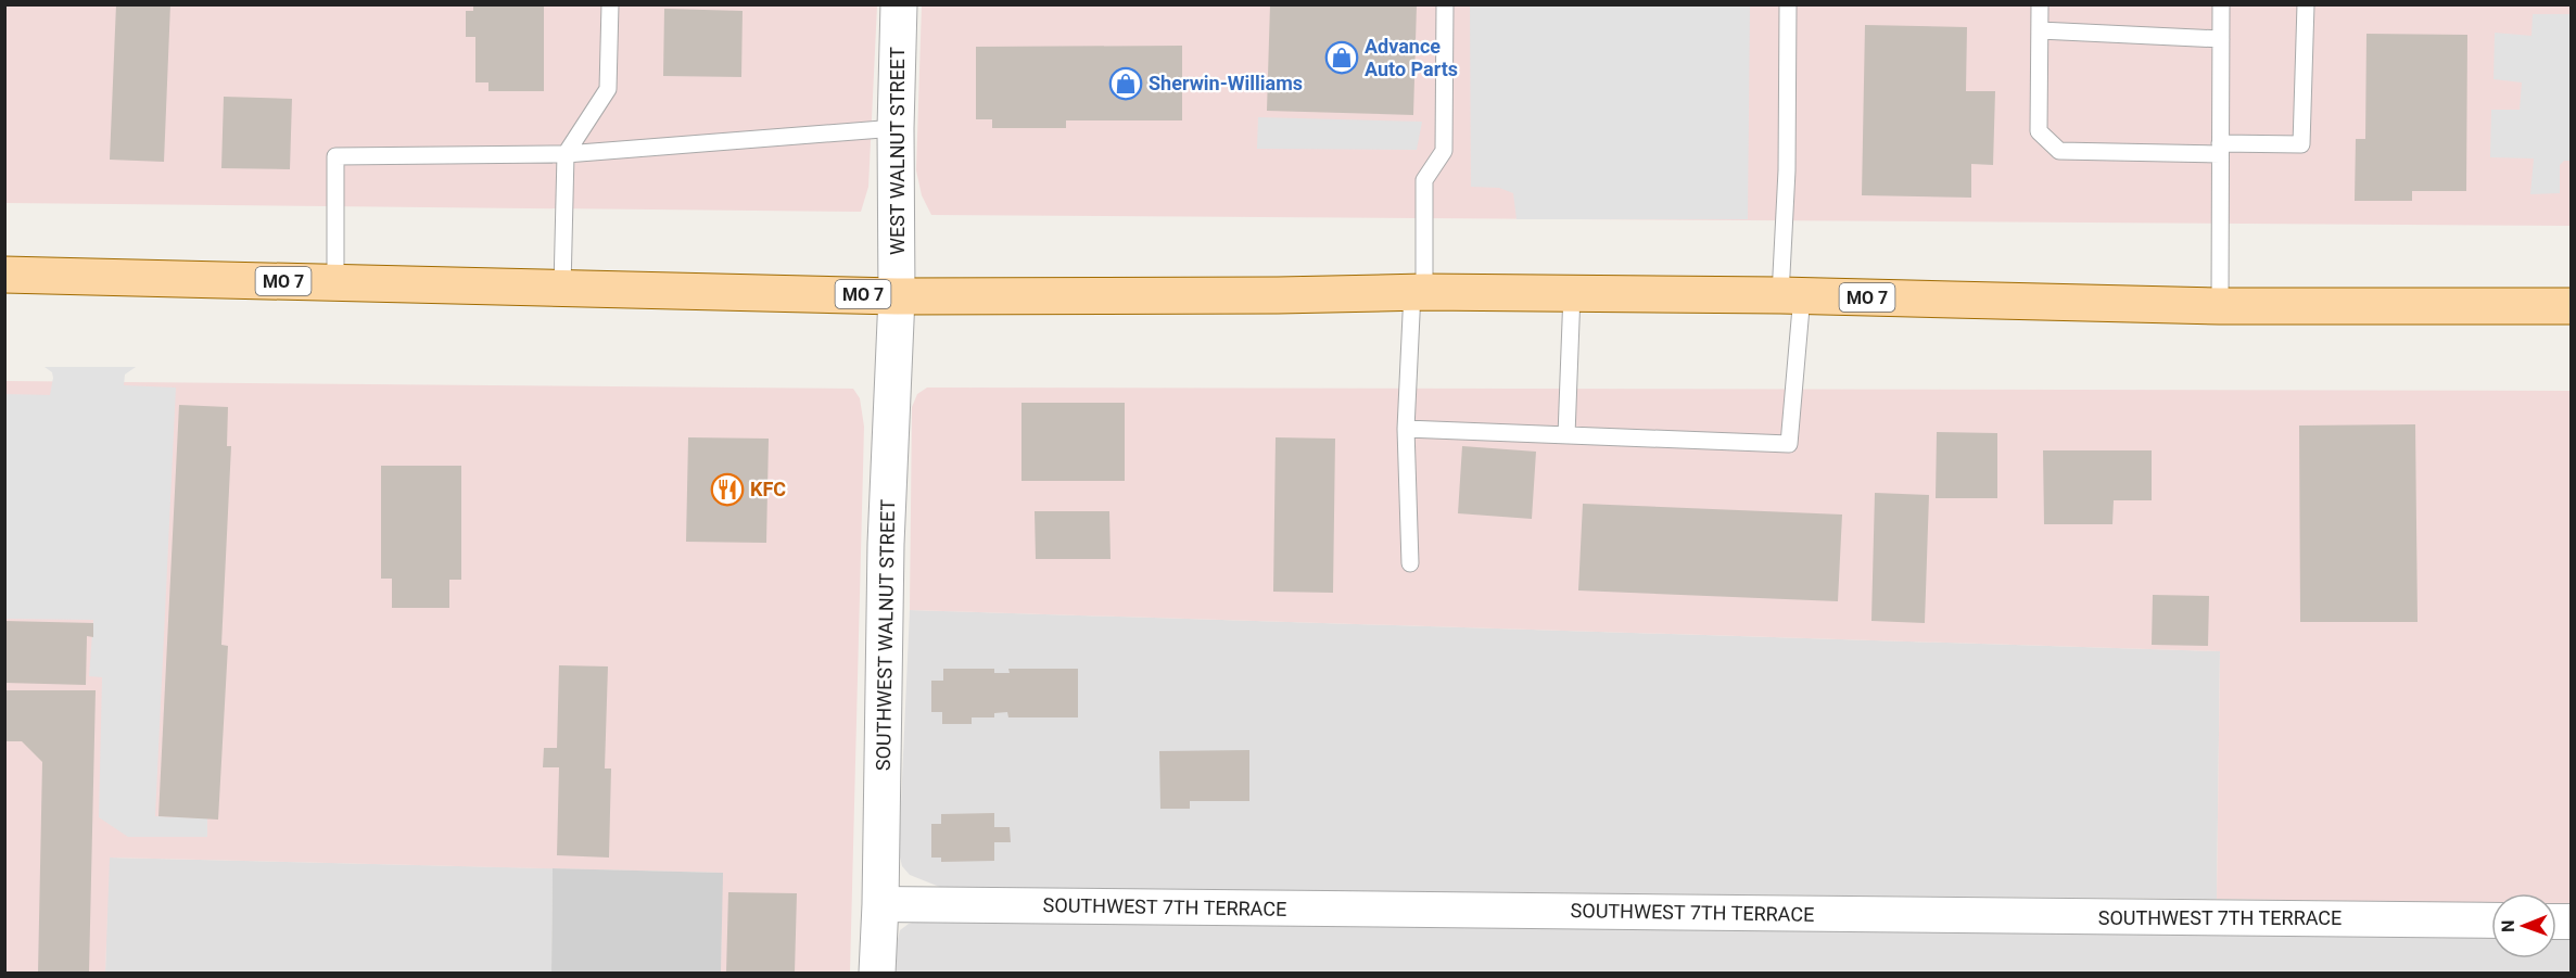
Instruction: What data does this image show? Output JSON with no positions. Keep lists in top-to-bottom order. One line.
{"streets":{"main road":["MO 7"],"street":["WEST WALNUT STREET","SOUTHWEST WALNUT STREET","SOUTHWEST 7TH TERRACE"]},"crossings":[["WEST WALNUT STREET","MO 7"],["WEST WALNUT STREET","SOUTHWEST WALNUT STREET"],["MO 7","SOUTHWEST WALNUT STREET"],["SOUTHWEST WALNUT STREET","SOUTHWEST 7TH TERRACE"]],"places":{"shop":["Advance Auto Parts","Sherwin-Williams"],"restaurant":["KFC"]},"north":"left"}
